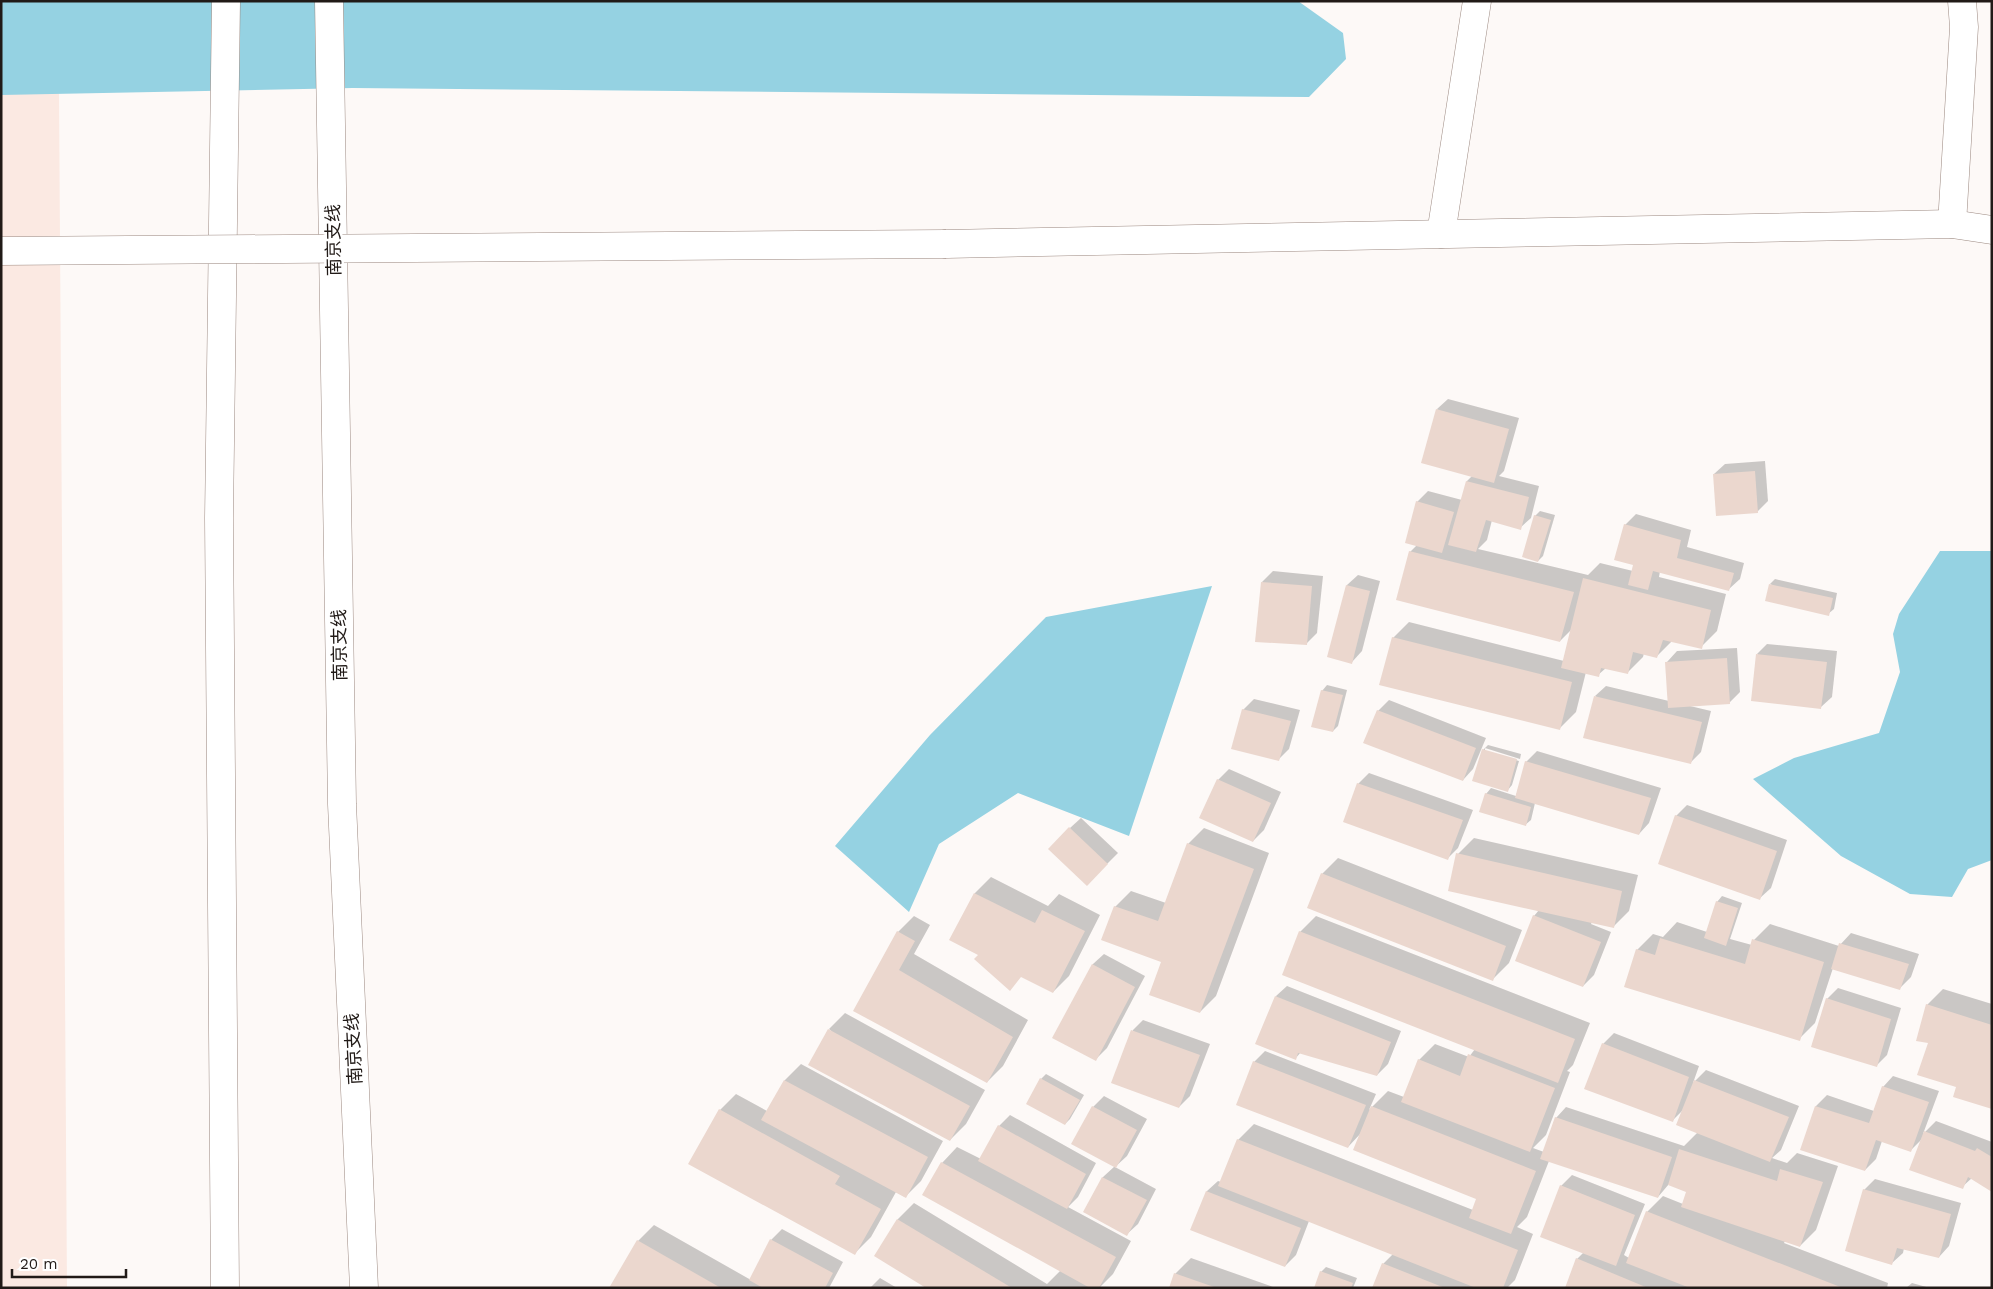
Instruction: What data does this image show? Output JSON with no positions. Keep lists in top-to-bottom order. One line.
{"streets":{"main road":["南京支线"]},"scale_bar":"20 m"}
